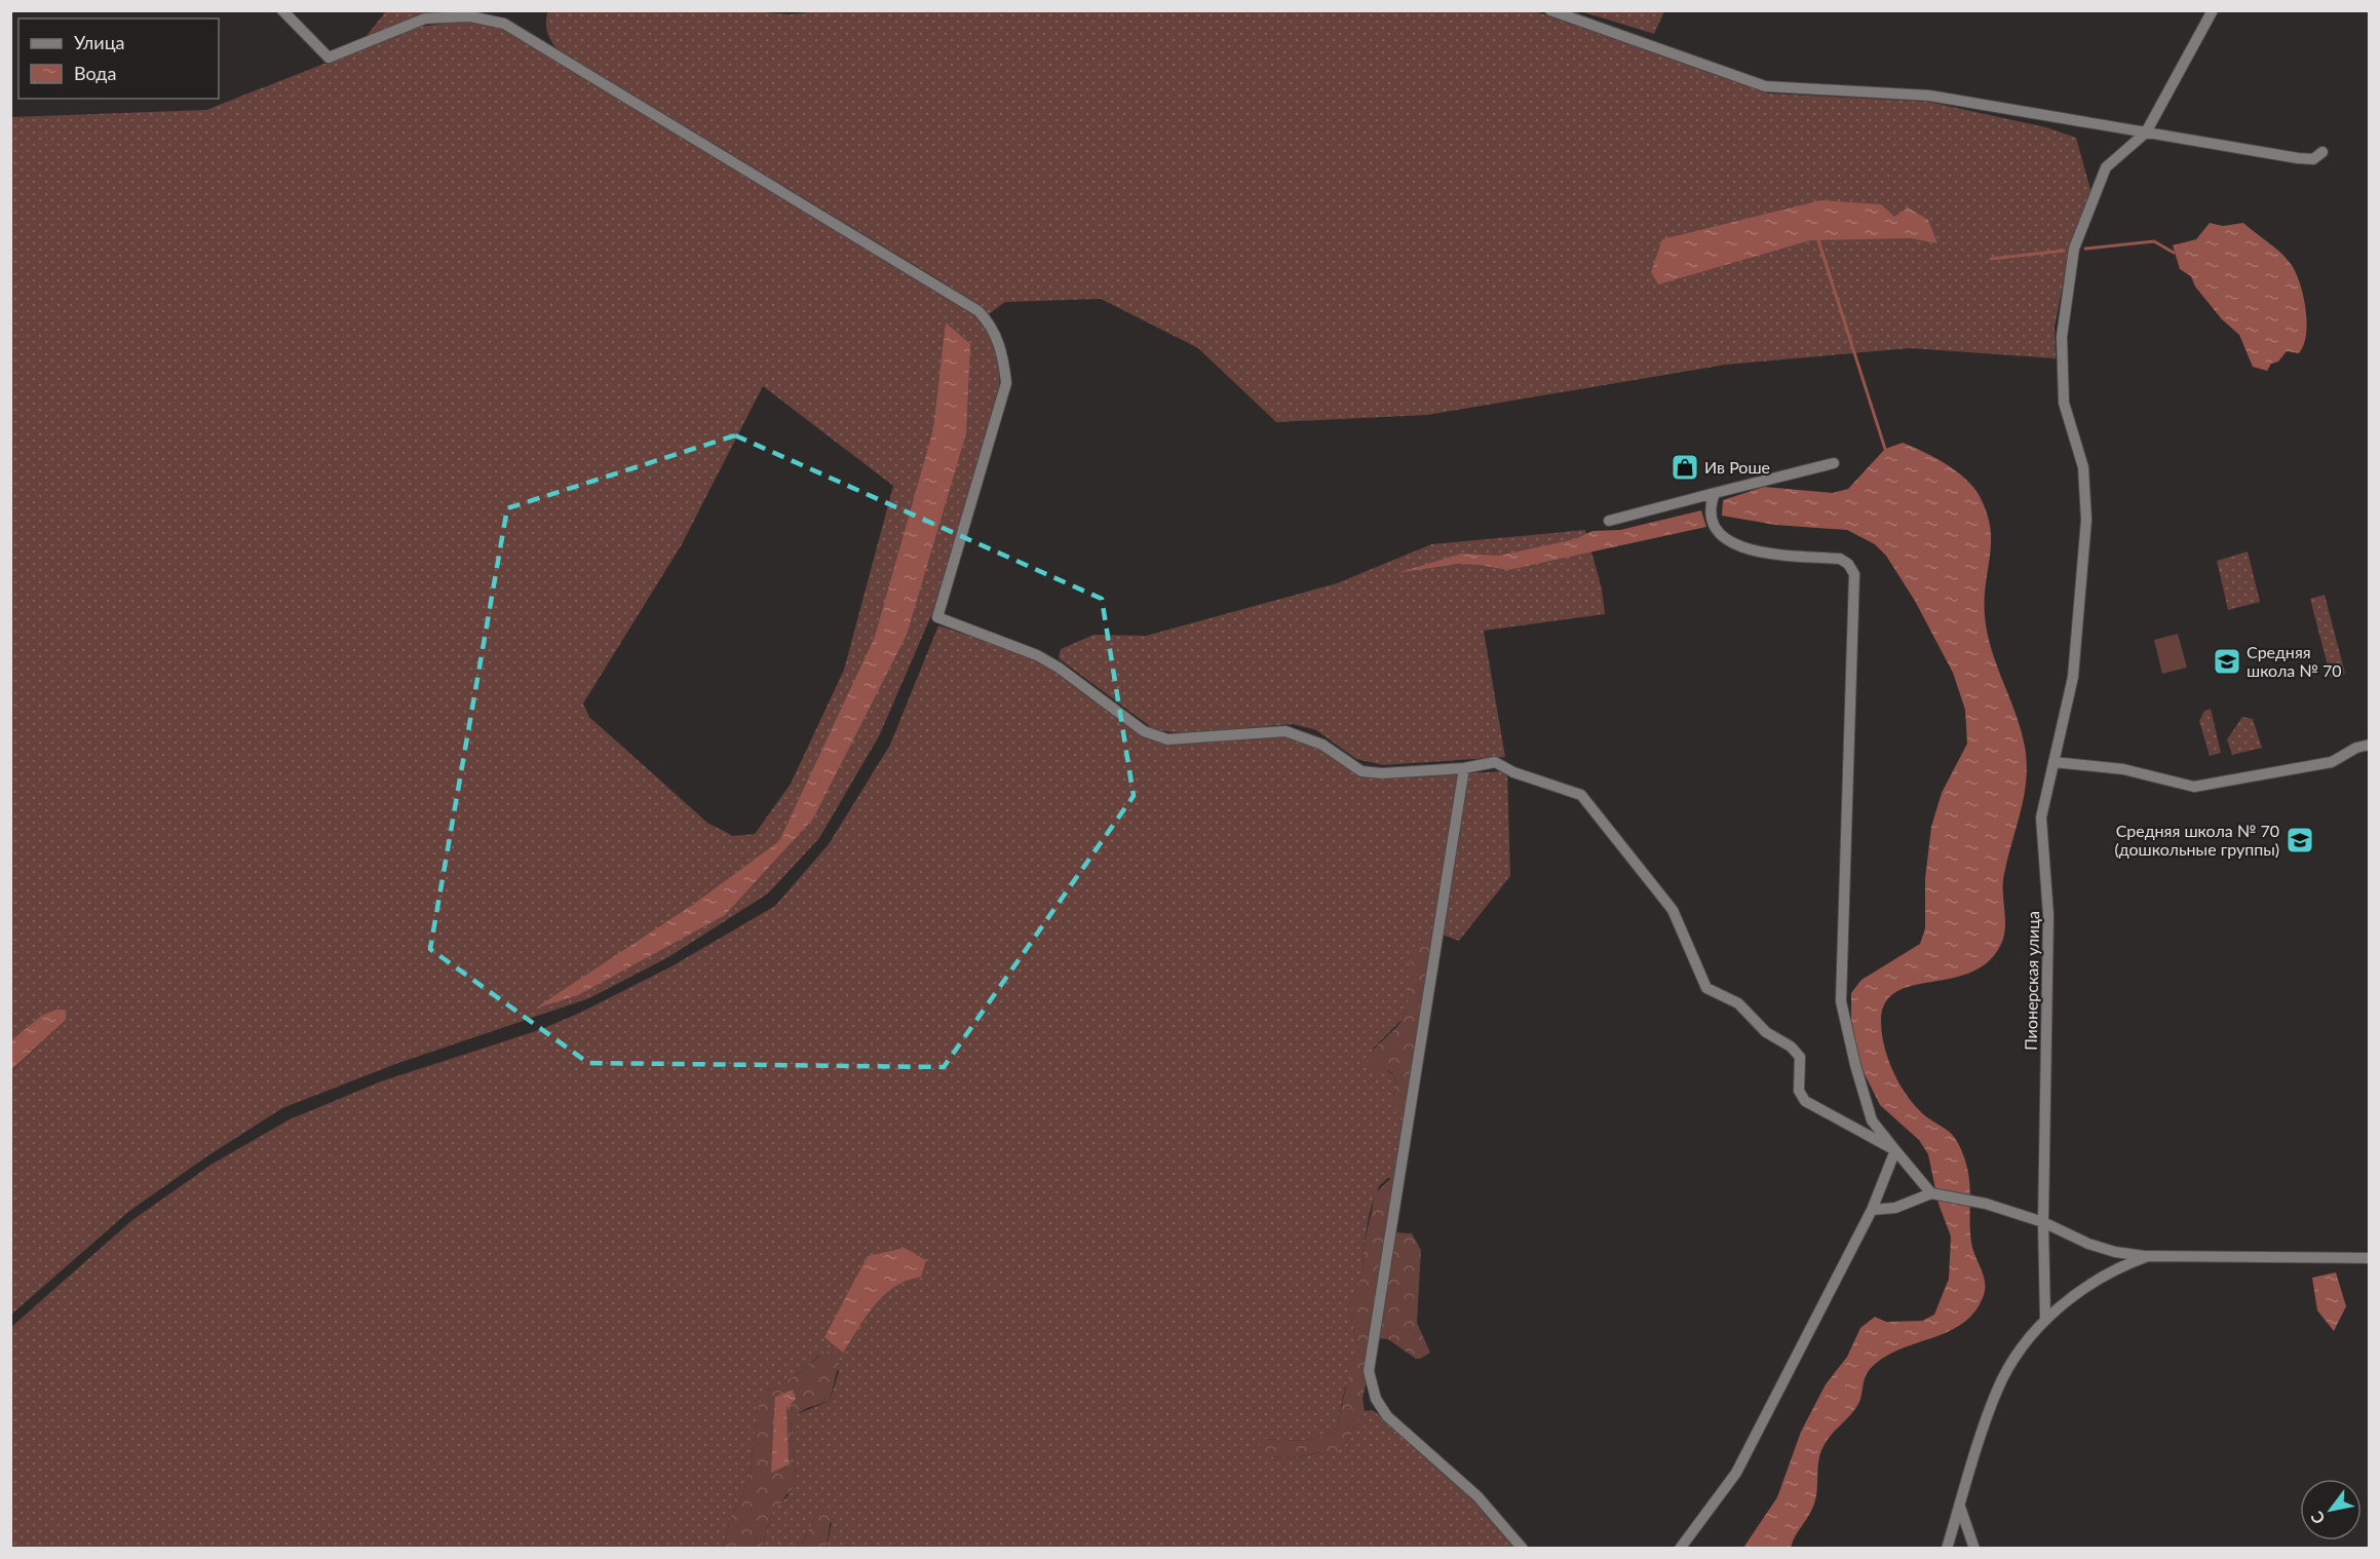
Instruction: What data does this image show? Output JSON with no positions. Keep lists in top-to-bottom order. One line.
{"streets":{"street":["Пионерская улица"]},"places":{"shop":["Ив Роше"],"school or university":["Средняя школа № 70","Средняя школа № 70 (дошкольные группы)"]},"legend":["Улица","Вода"],"north":"bottom left"}
